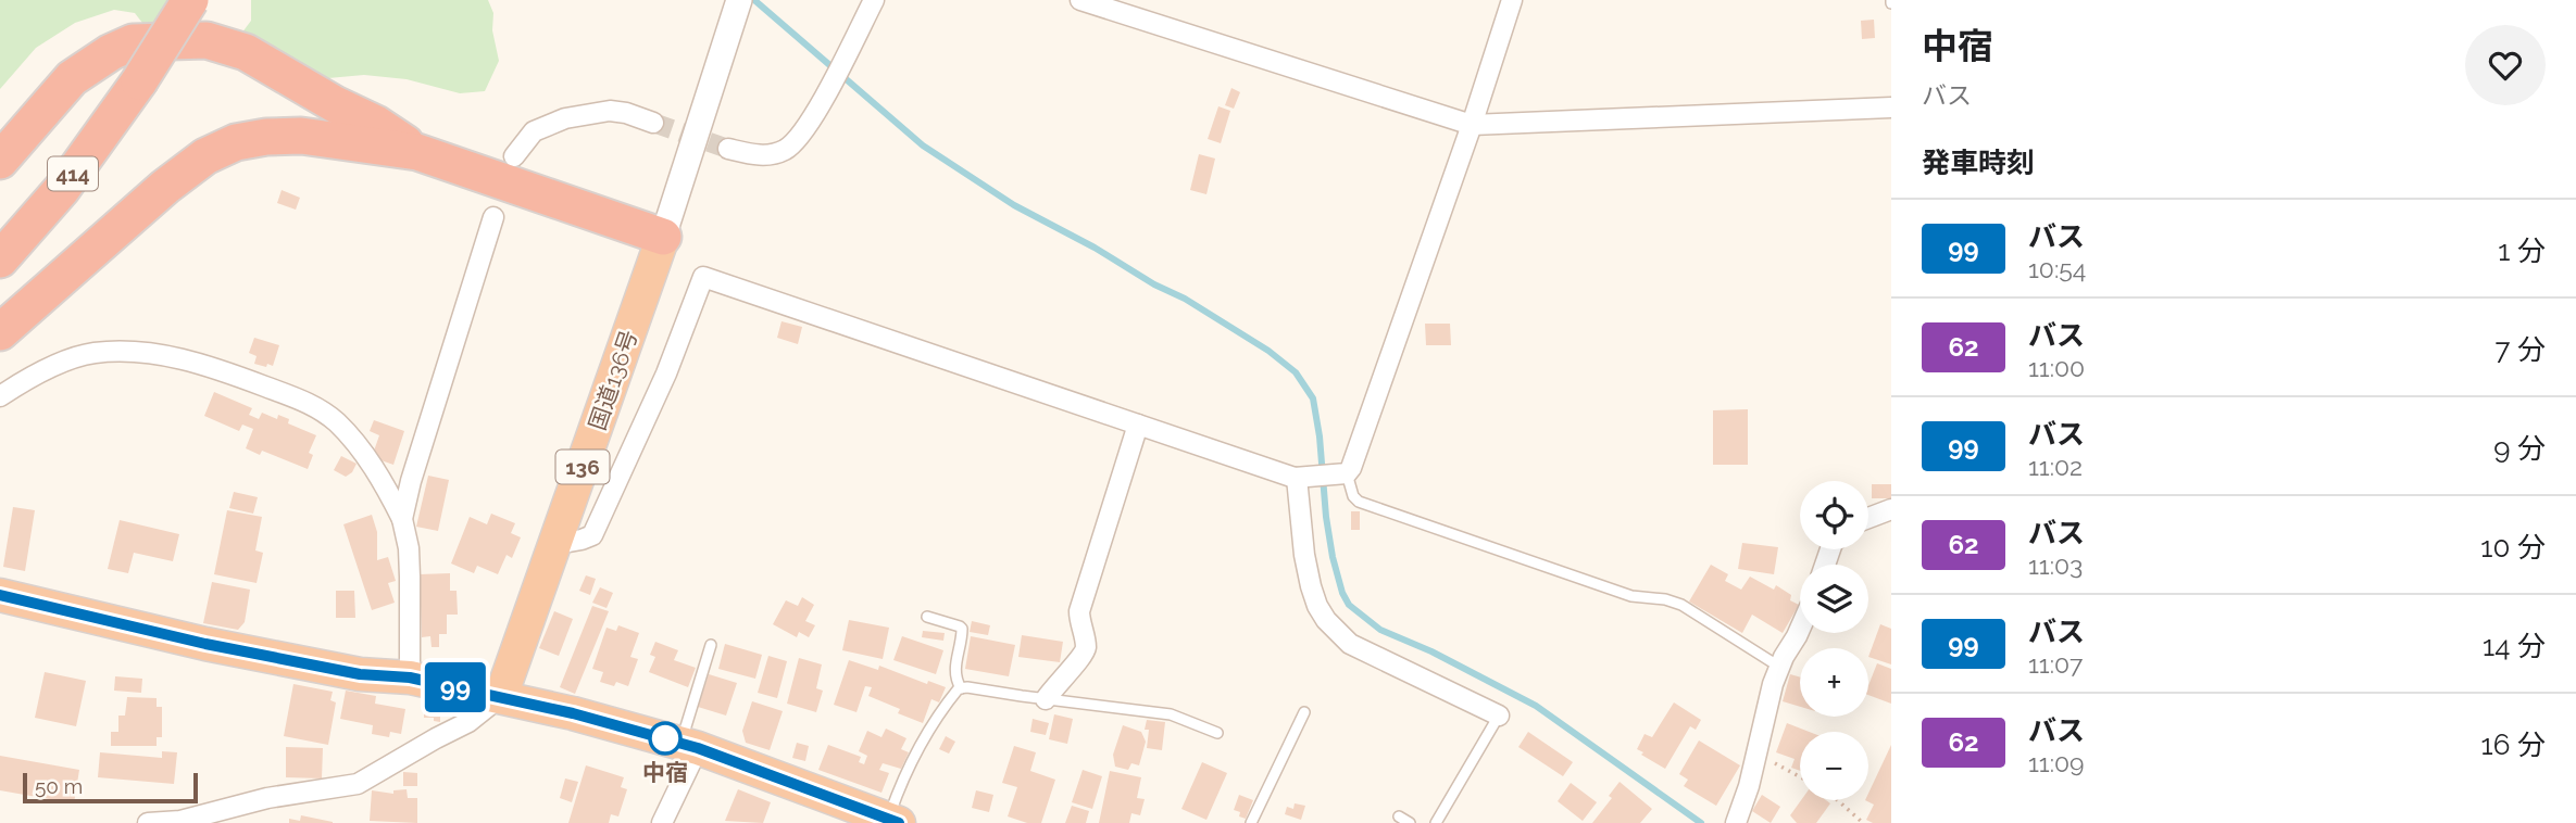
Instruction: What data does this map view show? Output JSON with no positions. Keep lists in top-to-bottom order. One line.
{"streets":{"highway":["414","国道136号","136"]},"places":["中宿"],"lines":["bus line 99"],"scale_bar":"50 m","page":{"on_map":"99","heading":[["中宿","バス"],"発車時刻"],"list":[{"mark":"99","name":"バス","note":"10:54","value":"1 分"},{"mark":"62","name":"バス","note":"11:00","value":"7 分"},{"mark":"99","name":"バス","note":"11:02","value":"9 分"},{"mark":"62","name":"バス","note":"11:03","value":"10 分"},{"mark":"99","name":"バス","note":"11:07","value":"14 分"},{"mark":"62","name":"バス","note":"11:09","value":"16 分"}],"map_buttons":["+","−"],"scale":"50 m"}}
